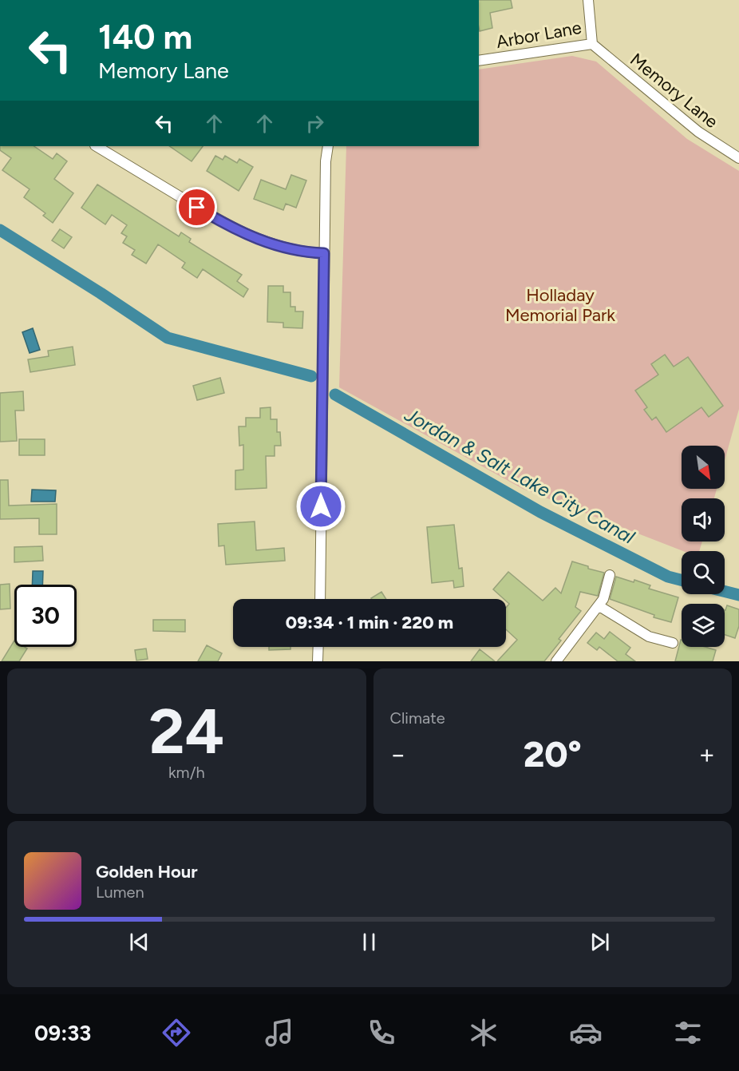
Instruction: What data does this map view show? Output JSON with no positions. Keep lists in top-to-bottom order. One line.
{"streets":{"street":["Arbor Lane","Memory Lane"]},"crossings":[["Arbor Lane","Memory Lane"]],"water":["Jordan & Salt Lake City Canal"],"parks":["Holladay Memorial Park"],"north":"bottom right","page":{"turn":["140 m","Memory Lane"],"limit":"30","trip":"09:34 · 1 min · 220 m","tile":[["24","km/h"],"Climate"],"heat":["−","20°","+"],"song":["Golden Hour","Lumen"],"tabs":"09:33"}}
